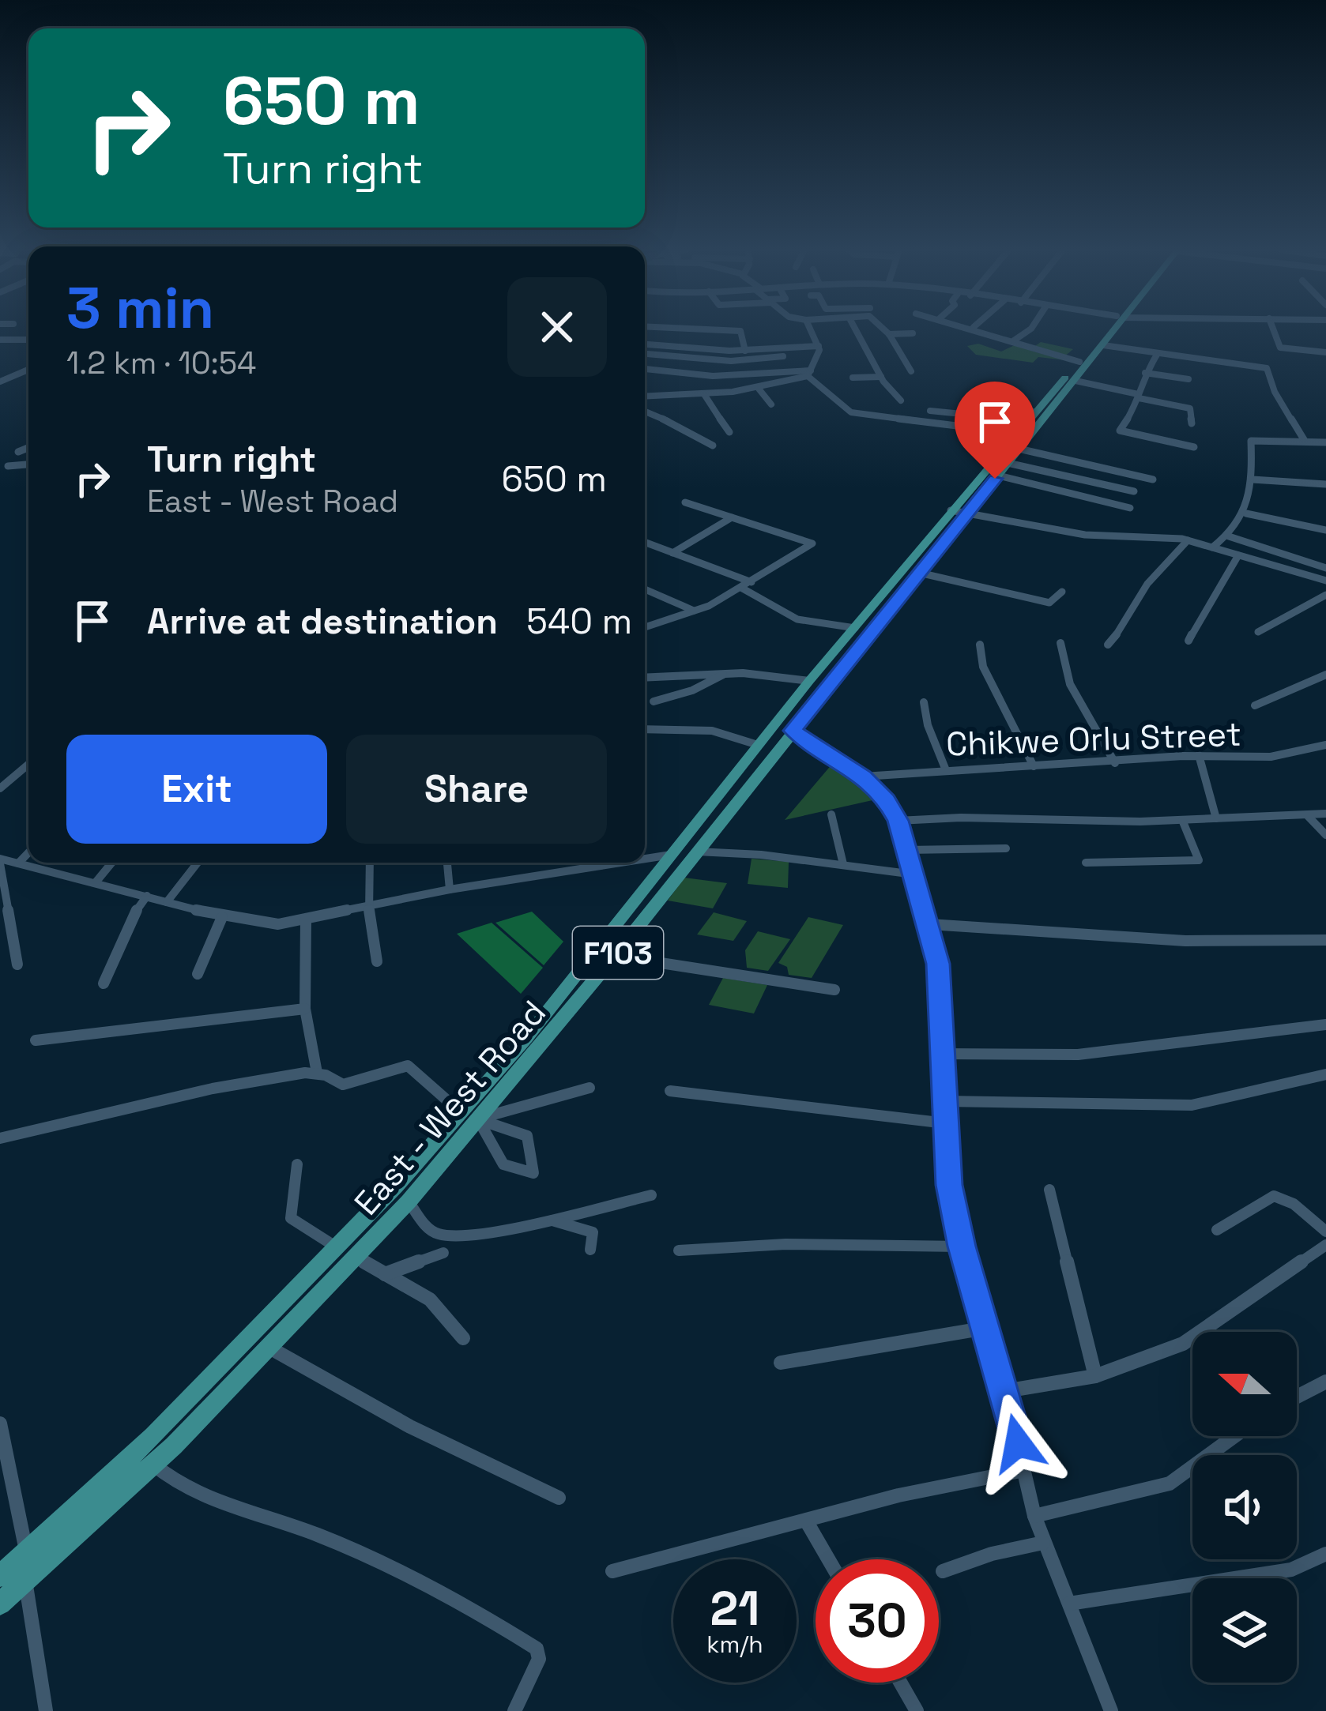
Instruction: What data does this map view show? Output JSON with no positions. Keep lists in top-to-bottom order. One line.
{"streets":{"main road":["F103","East - West Road"],"street":["Chikwe Orlu Street"]},"north":"left","page":{"turn":["650 m","Turn right"],"heading":["3 min","1.2 km · 10:54"],"list":[{"name":"Turn right","note":"East - West Road","value":"650 m"},{"name":"Arrive at destination","value":"540 m"}],"buttons":["Exit","Share"],"speed":"21 km/h","limit":"30"}}
